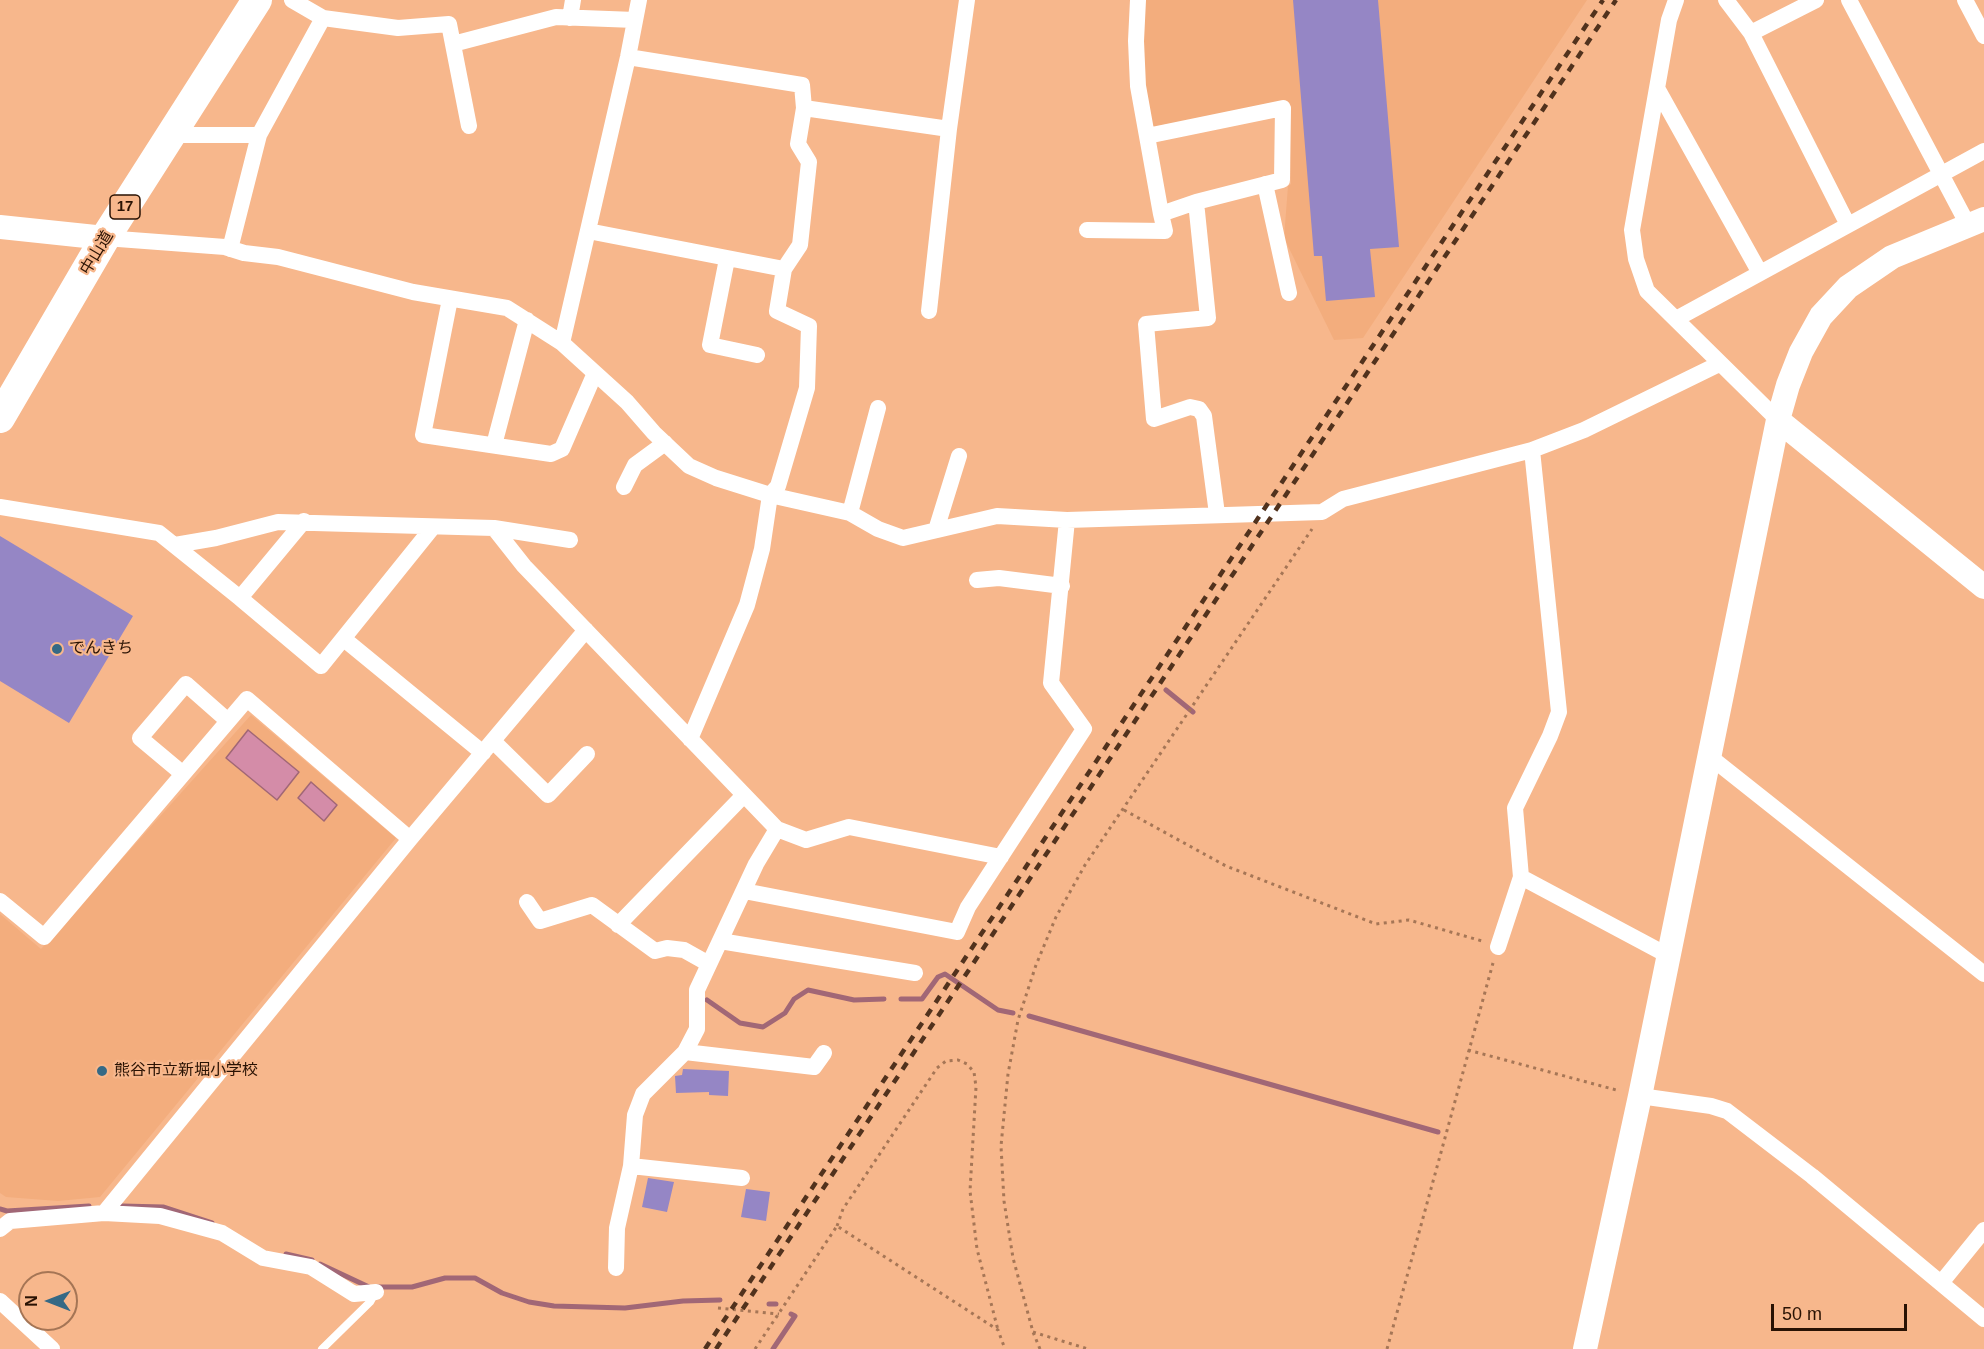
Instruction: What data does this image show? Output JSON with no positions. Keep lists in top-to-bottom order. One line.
{"streets":{"highway":["17","中山道"]},"places":["でんきち","熊谷市立新堀小学校"],"scale_bar":"50 m","north":"left"}
